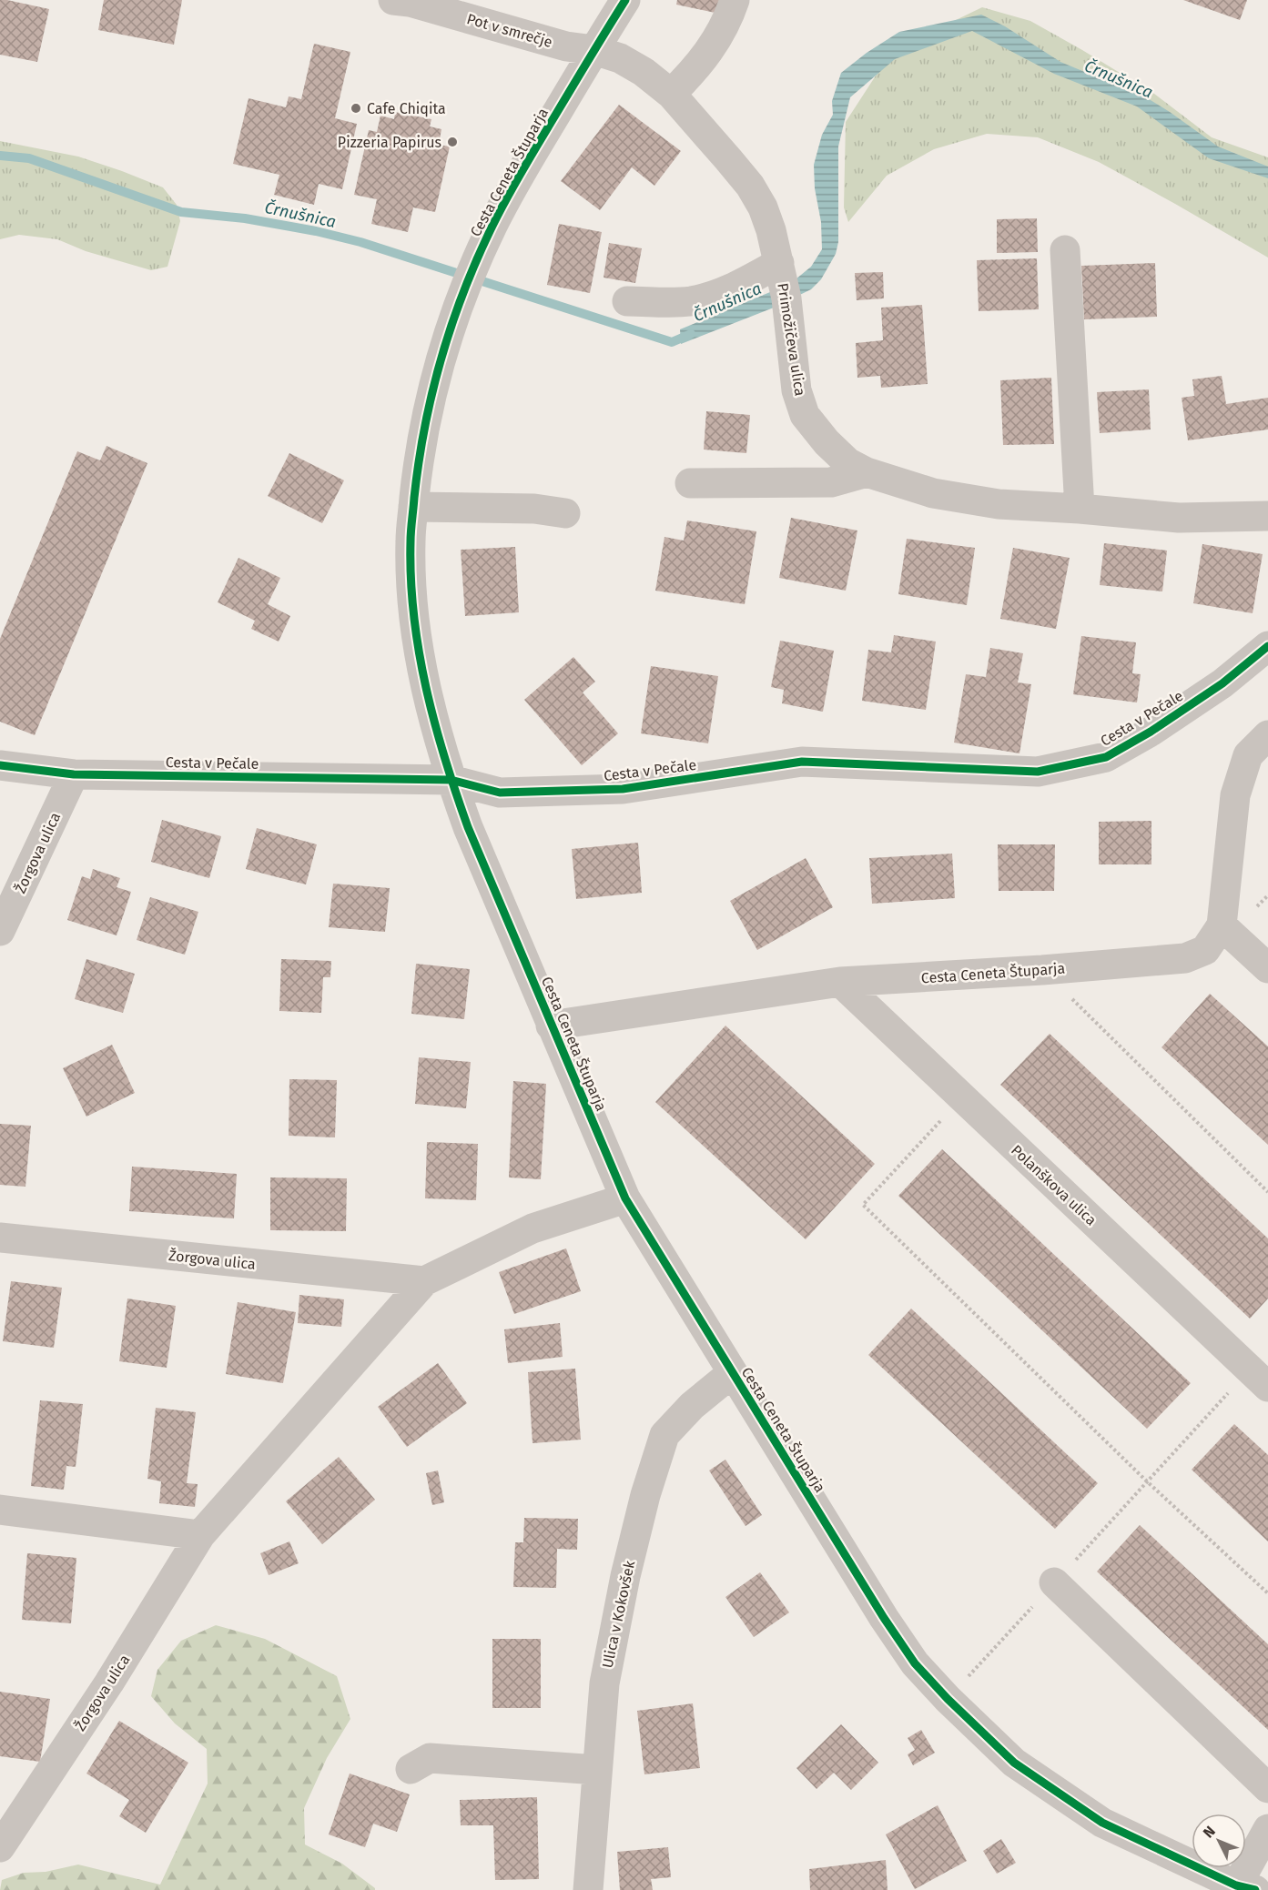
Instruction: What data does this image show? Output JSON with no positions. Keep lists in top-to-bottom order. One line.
{"streets":{"street":["Pot v smrečje","Cesta Ceneta Štuparja","Primožičeva ulica","Cesta v Pečale","Žorgova ulica","Polanškova ulica","Ulica v Kokovšek"]},"crossings":[["Pot v smrečje","Cesta Ceneta Štuparja"],["Pot v smrečje","Primožičeva ulica"],["Cesta Ceneta Štuparja","Primožičeva ulica"],["Cesta Ceneta Štuparja","Cesta v Pečale"],["Cesta Ceneta Štuparja","Žorgova ulica"],["Cesta Ceneta Štuparja","Polanškova ulica"],["Cesta Ceneta Štuparja","Ulica v Kokovšek"],["Cesta v Pečale","Žorgova ulica"]],"water":["Črnušnica"],"places":["Cafe Chiqita","Pizzeria Papirus"],"north":"top left"}
